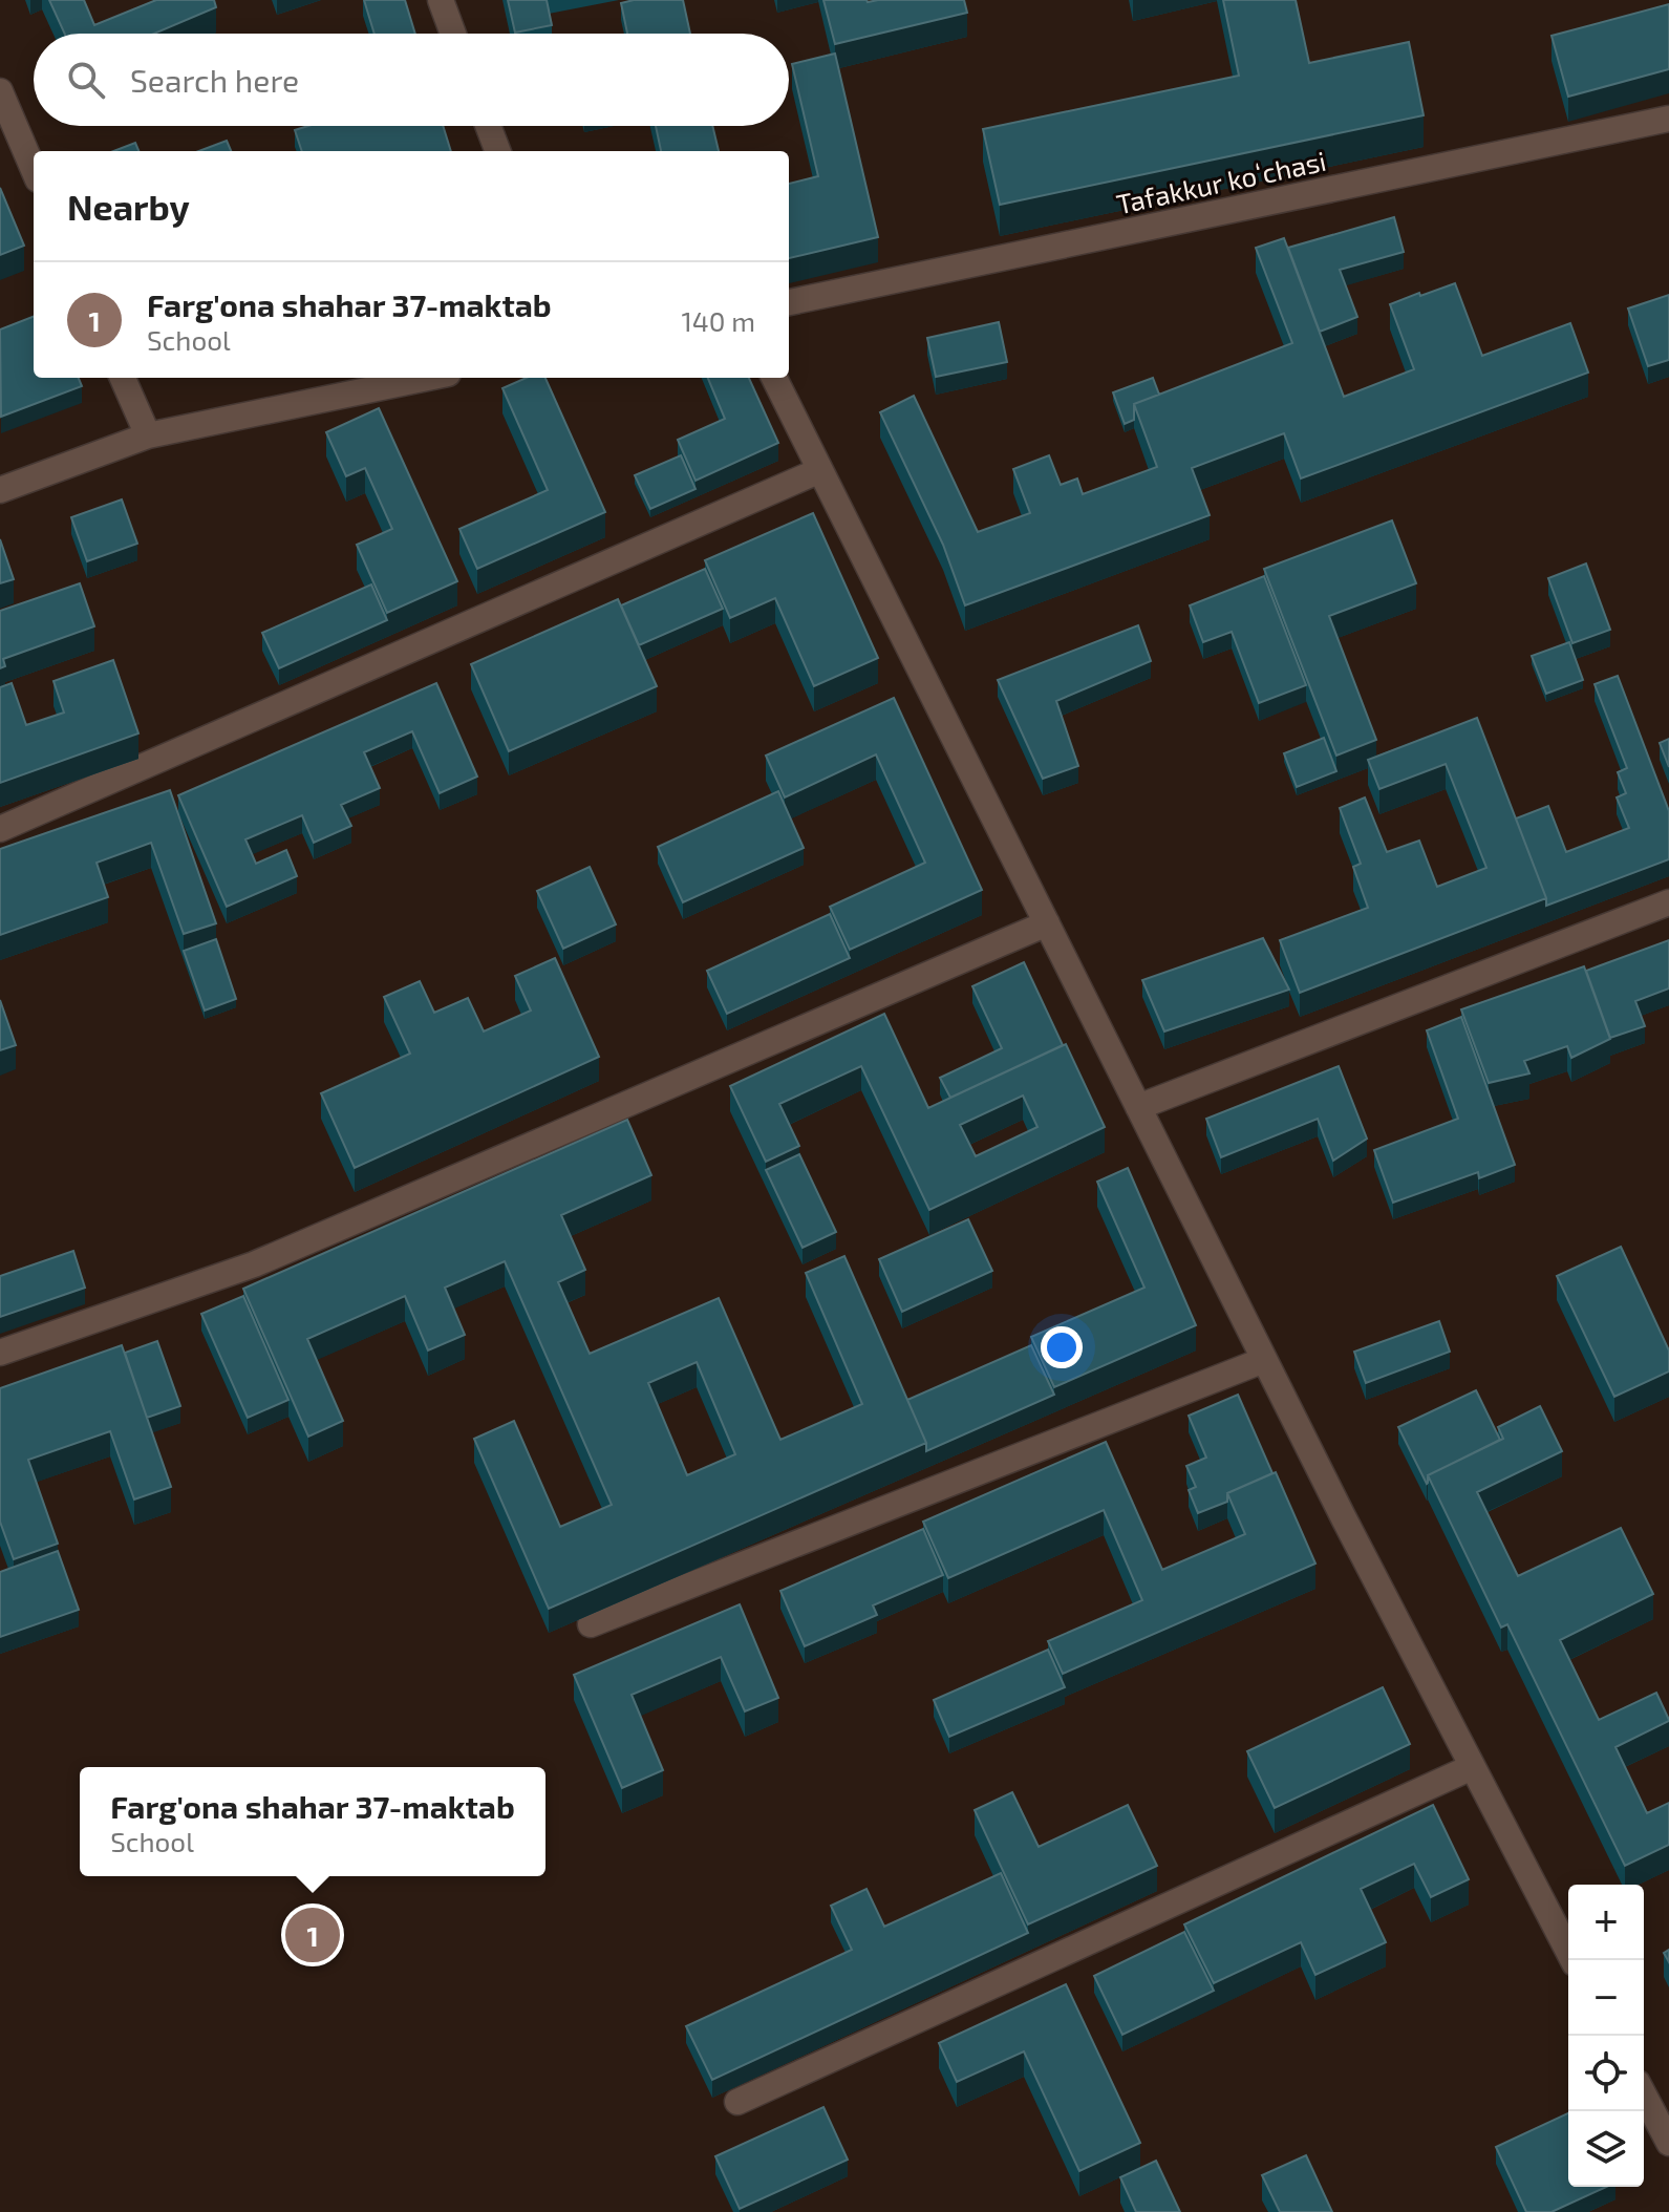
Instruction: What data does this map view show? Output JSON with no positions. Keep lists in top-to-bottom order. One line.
{"streets":{"street":["Tafakkur koʻchasi"]},"page":{"search":"Search here","heading":"Nearby","list":[{"mark":"1","name":"Farg'ona shahar 37-maktab","note":"School","value":"140 m"}],"popup":["Farg'ona shahar 37-maktab","School"],"map_buttons":["+","−"],"pins":"1"}}
